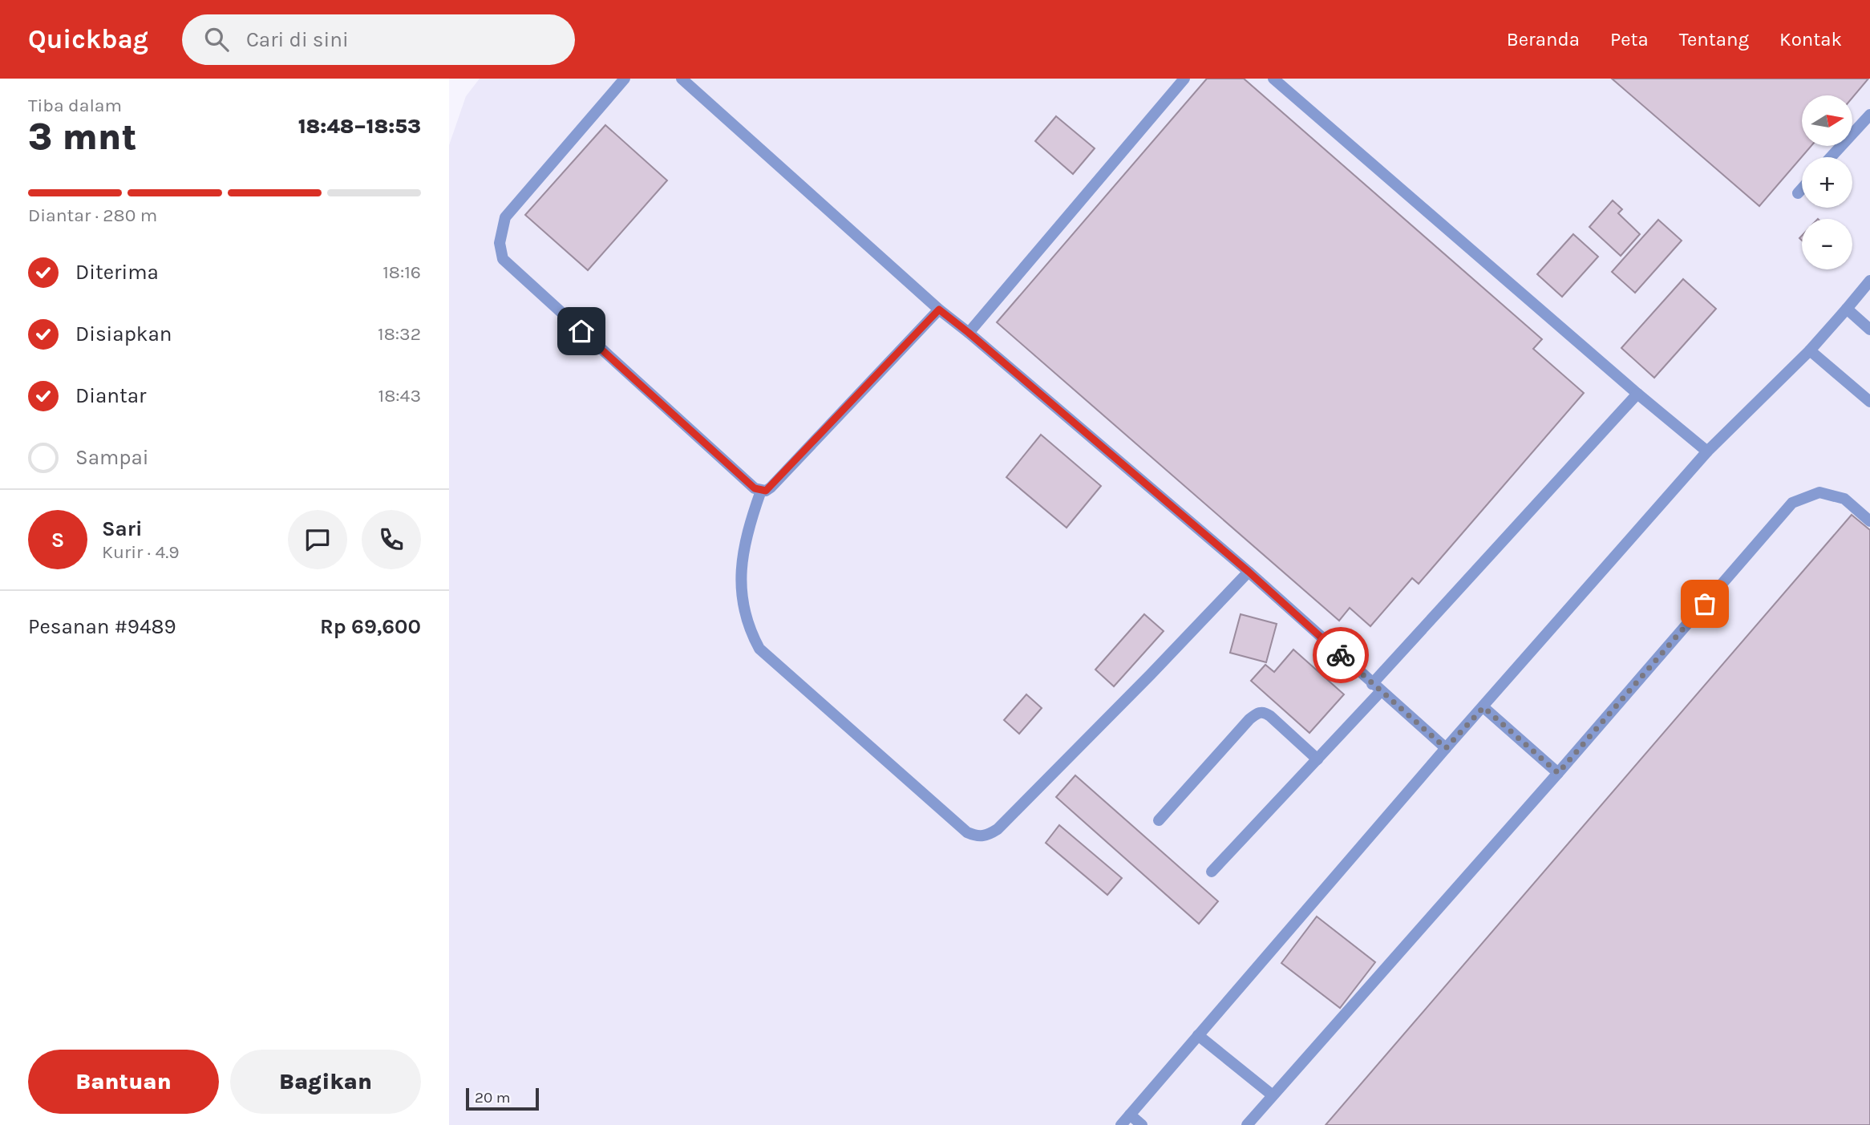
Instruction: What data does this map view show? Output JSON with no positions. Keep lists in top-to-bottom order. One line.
{"scale_bar":"20 m","north":"right","page":{"header":"Quickbag","search":"Cari di sini","nav":["Beranda","Peta","Tentang","Kontak"],"heading":["3 mnt","Tiba dalam","18:48–18:53"],"panel":["Sari","Kurir · 4.9","Pesanan #9489","Rp 69,600"],"map_buttons":["+","−"],"bar":"Diantar · 280 m","list":[["Diterima","18:16"],["Disiapkan","18:32"],["Diantar","18:43"],"Sampai"],"round":"S","buttons":["Bantuan","Bagikan"],"scale":"20 m"}}
